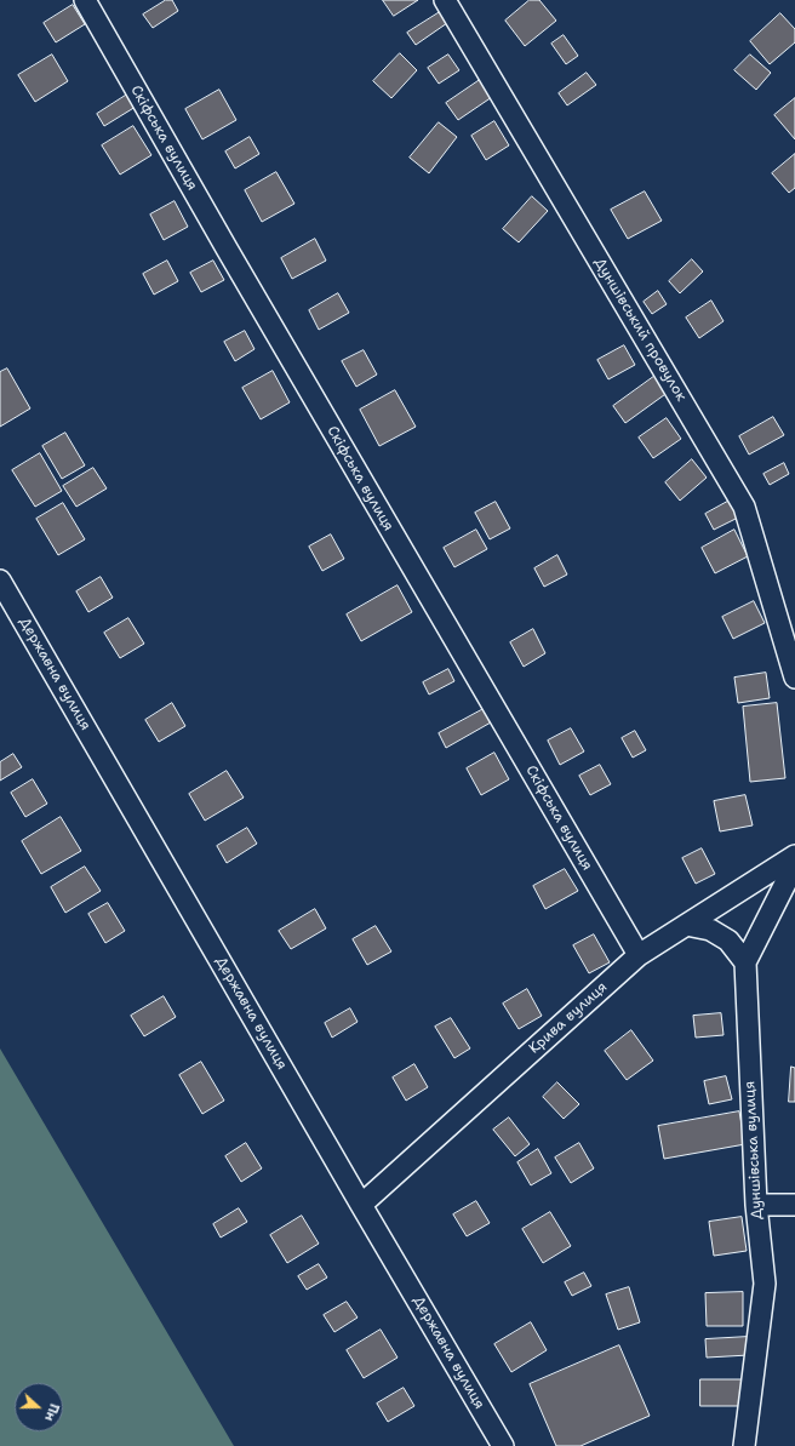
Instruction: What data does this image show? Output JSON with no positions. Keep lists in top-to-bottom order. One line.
{"streets":{"street":["Скіфська вулиця","Дуншівський провулок","Державна вулиця","Крива вулиця","Дуншівська вулиця"]},"crossings":[["Скіфська вулиця","Крива вулиця"],["Державна вулиця","Крива вулиця"]],"north":"right"}
